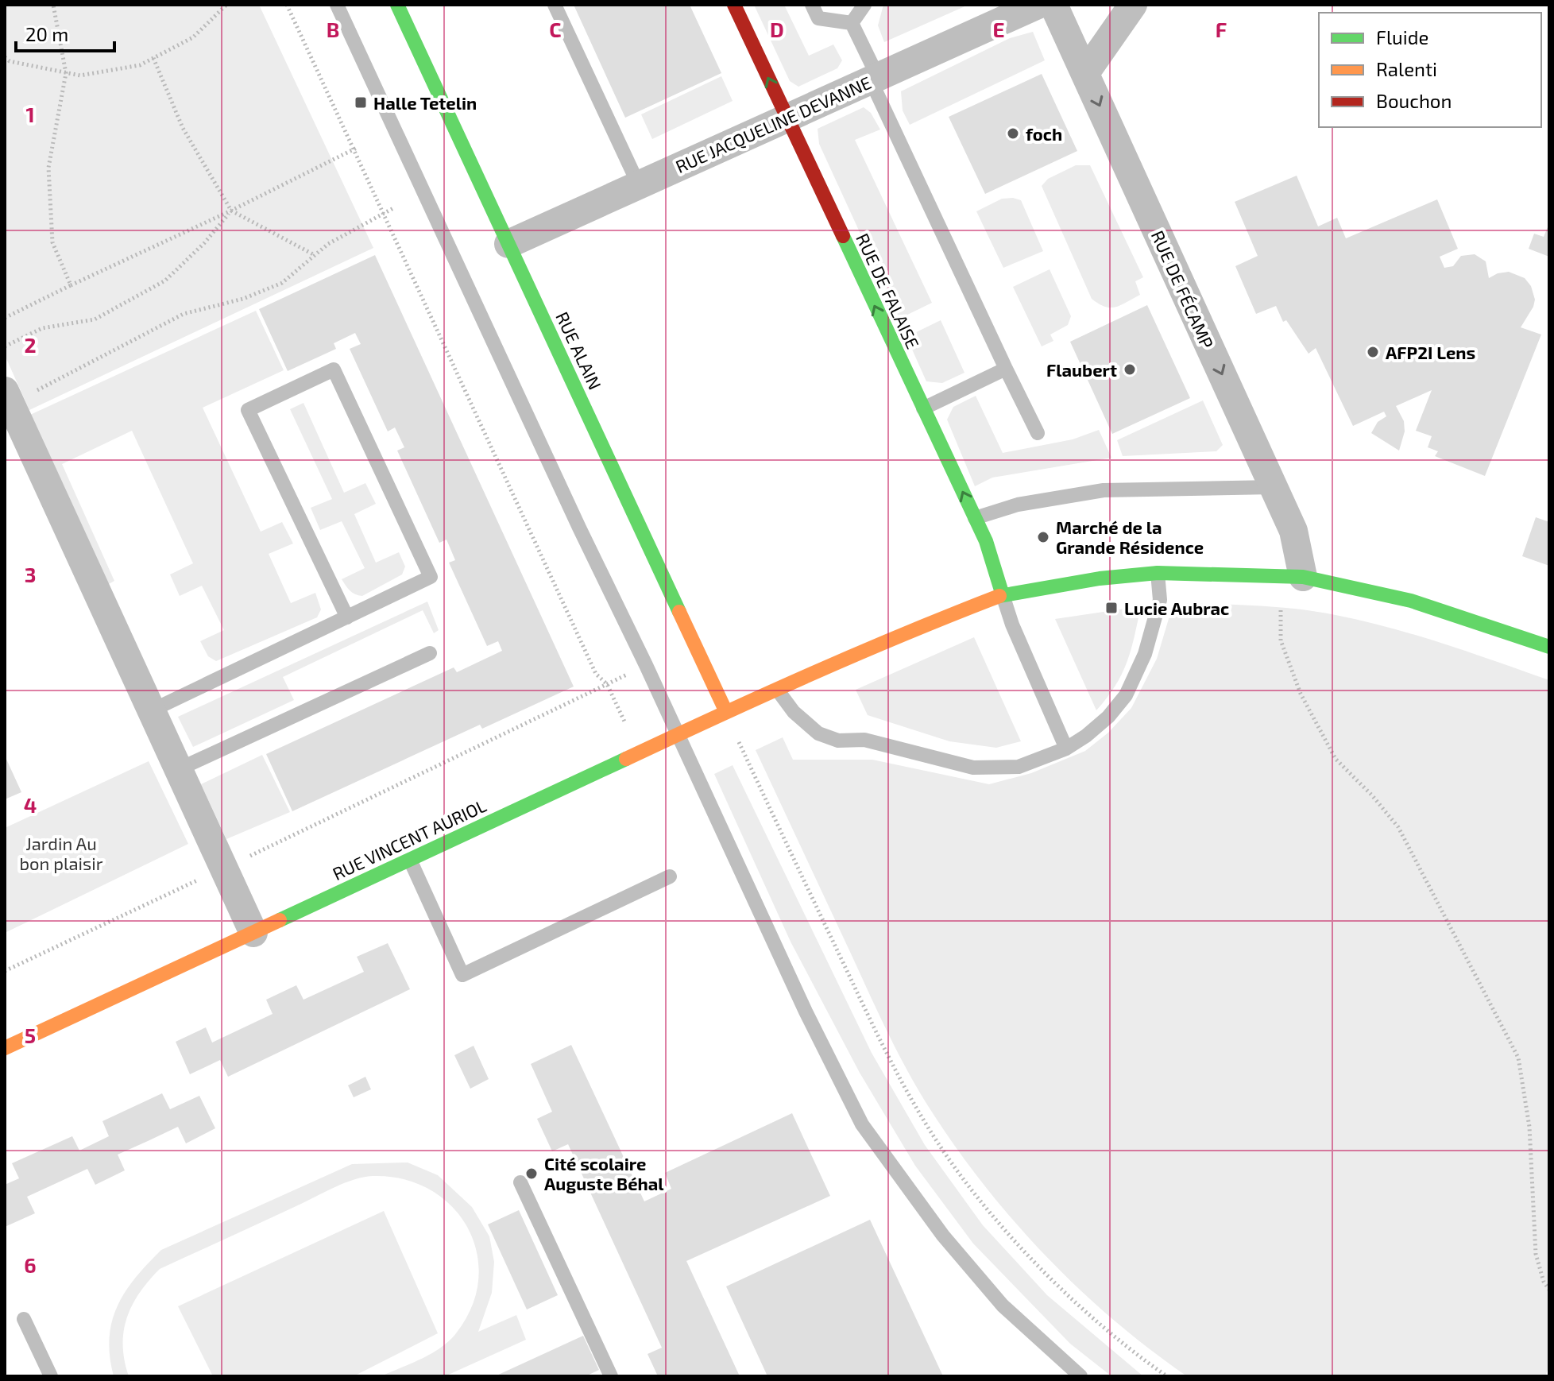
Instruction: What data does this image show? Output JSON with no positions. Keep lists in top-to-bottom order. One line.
{"streets":{"street":["RUE JACQUELINE DEVANNE","RUE DE FÉCAMP","RUE DE FALAISE","RUE ALAIN","RUE VINCENT AURIOL"]},"crossings":[["RUE JACQUELINE DEVANNE","RUE DE FALAISE"],["RUE JACQUELINE DEVANNE","RUE ALAIN"],["RUE DE FÉCAMP","RUE VINCENT AURIOL"],["RUE DE FALAISE","RUE VINCENT AURIOL"],["RUE ALAIN","RUE VINCENT AURIOL"]],"one_way":["RUE DE FÉCAMP","RUE DE FALAISE"],"parks":["Jardin Au bon plaisir"],"places":{"transit":["Halle Tetelin","Lucie Aubrac"],"other":["foch","AFP2I Lens","Flaubert","Marché de la Grande Résidence","Cité scolaire Auguste Béhal"]},"legend":["Fluide","Ralenti","Bouchon"],"scale_bar":"20 m","grid":{"columns":["B","C","D","E","F"],"rows":["1","2","3","4","5","6"]}}
